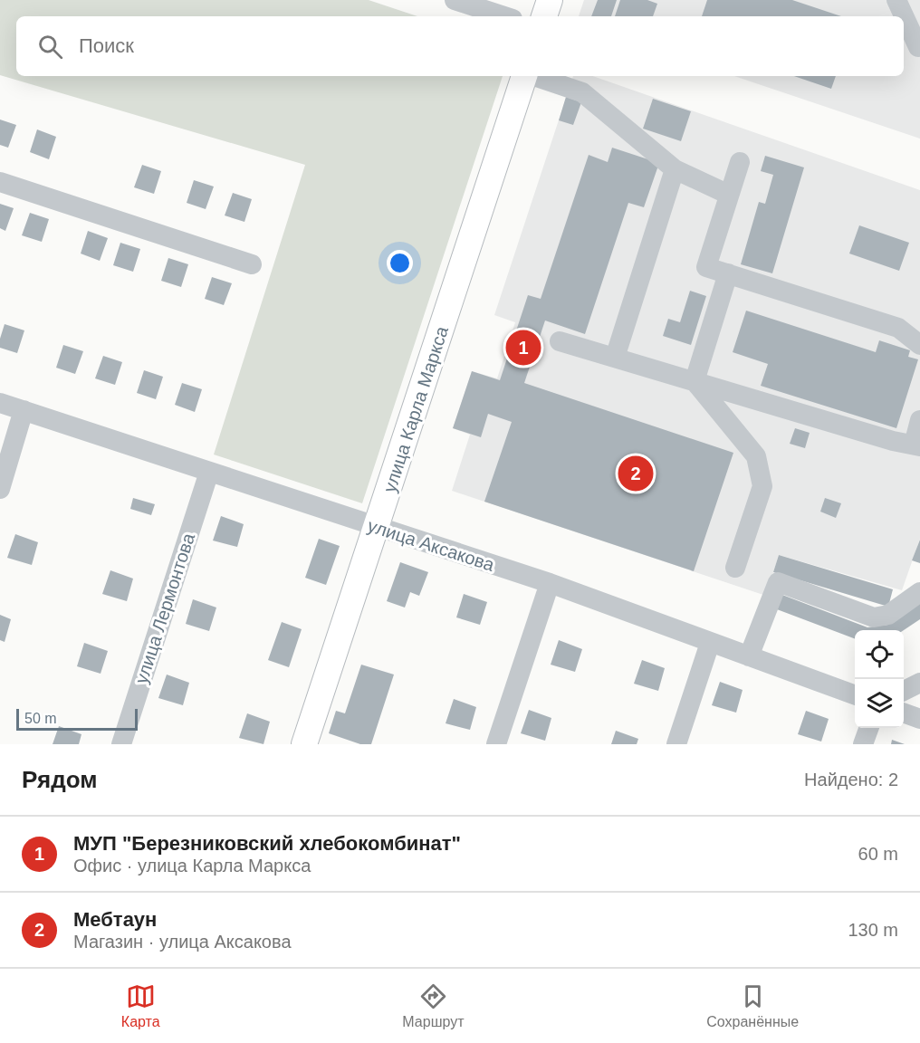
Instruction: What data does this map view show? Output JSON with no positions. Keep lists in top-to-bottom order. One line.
{"streets":{"main road":["улица Карла Маркса"],"street":["улица Аксакова","улица Лермонтова"]},"crossings":[["улица Карла Маркса","улица Аксакова"],["улица Аксакова","улица Лермонтова"]],"scale_bar":"50 m","page":{"search":"Поиск","pins":["1","2"],"scale":"50 m","heading":["Рядом","Найдено: 2"],"list":[{"mark":"1","name":"МУП \"Березниковский хлебокомбинат\"","note":"Офис · улица Карла Маркса","value":"60 m"},{"mark":"2","name":"Мебтаун","note":"Магазин · улица Аксакова","value":"130 m"}],"nav":["Карта","Маршрут","Сохранённые"]}}
